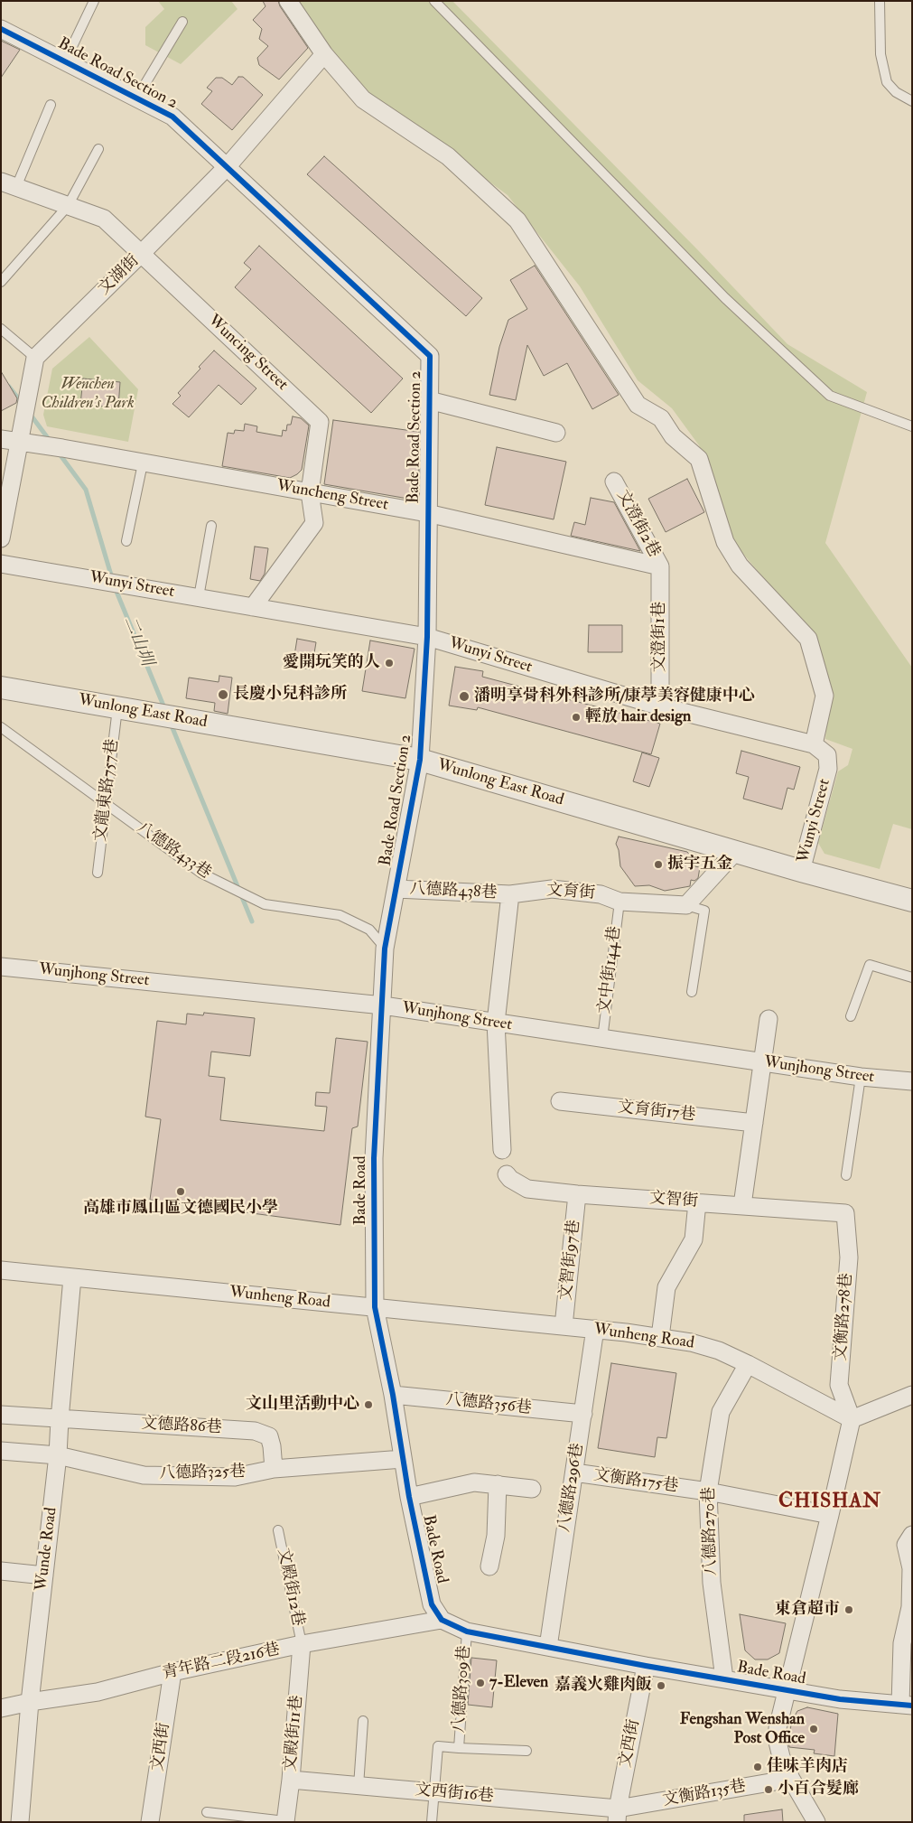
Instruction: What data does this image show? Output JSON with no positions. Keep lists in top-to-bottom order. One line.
{"streets":{"street":["Bade Road Section 2","文湖街","Wuncing Street","Wuncheng Street","文澄街2巷","Wunyi Street","文澄街1巷","Wunlong East Road","八德路438巷","文育街","Wunjhong Street","文育街17巷","Bade Road","文智街","文智街97巷","Wunheng Road","文衡路278巷","八德路356巷","文德路86巷","八德路325巷","文衡路175巷","八德路296巷","八德路270巷","Wunde Road","青年路二段216巷","文殿街11巷","文西街","文西街16巷","文衡路135巷"],"lane":["文龍東路757巷","八德路433巷","文中街144巷","文殿街12巷","八德路309巷"]},"crossings":[["Bade Road Section 2","文湖街"],["Bade Road Section 2","Wuncheng Street"],["Bade Road Section 2","Wunyi Street"],["Bade Road Section 2","Wunlong East Road"],["Bade Road Section 2","八德路433巷"],["Bade Road Section 2","八德路438巷"],["Bade Road Section 2","Wunjhong Street"],["Bade Road Section 2","Bade Road"],["文湖街","Wuncing Street"],["Wuncing Street","Wuncheng Street"],["Wuncing Street","Wunyi Street"],["Wuncheng Street","文澄街2巷"],["Wuncheng Street","文澄街1巷"],["文澄街2巷","文澄街1巷"],["Wunyi Street","文澄街1巷"],["Wunyi Street","Wunlong East Road"],["Wunlong East Road","文龍東路757巷"],["文龍東路757巷","八德路433巷"],["八德路438巷","文育街"],["文育街","文中街144巷"],["文中街144巷","Wunjhong Street"],["Wunjhong Street","Bade Road"],["Bade Road","Wunheng Road"],["Bade Road","八德路356巷"],["Bade Road","八德路325巷"],["Bade Road","八德路296巷"],["Bade Road","八德路270巷"],["Bade Road","青年路二段216巷"],["Bade Road","八德路309巷"],["Bade Road","文西街"],["文智街","文智街97巷"],["文智街","文衡路278巷"],["文智街97巷","Wunheng Road"],["Wunheng Road","文衡路278巷"],["Wunheng Road","八德路296巷"],["Wunheng Road","八德路270巷"],["Wunheng Road","Wunde Road"],["八德路356巷","八德路296巷"],["文德路86巷","八德路325巷"],["文德路86巷","Wunde Road"],["八德路325巷","Wunde Road"],["文衡路175巷","八德路296巷"],["文衡路175巷","八德路270巷"],["Wunde Road","青年路二段216巷"],["文殿街12巷","青年路二段216巷"],["文殿街12巷","文殿街11巷"],["青年路二段216巷","文殿街11巷"],["青年路二段216巷","文西街"],["八德路309巷","文西街16巷"],["文殿街11巷","文西街16巷"],["文西街","文西街16巷"],["文西街","文衡路135巷"],["文西街16巷","文衡路135巷"]],"districts":["CHISHAN"],"water":["二山圳"],"parks":["Wenchen Children's Park"],"places":["愛開玩笑的人","長慶小兒科診所","潘明享骨科外科診所/康葶美容健康中心","輕放 hair design","振宇五金","高雄市鳳山區文德國民小學","文山里活動中心","東倉超市","7-Eleven","嘉義火雞肉飯","Fengshan Wenshan Post Office","佳味羊肉店","小百合髮廊"]}
